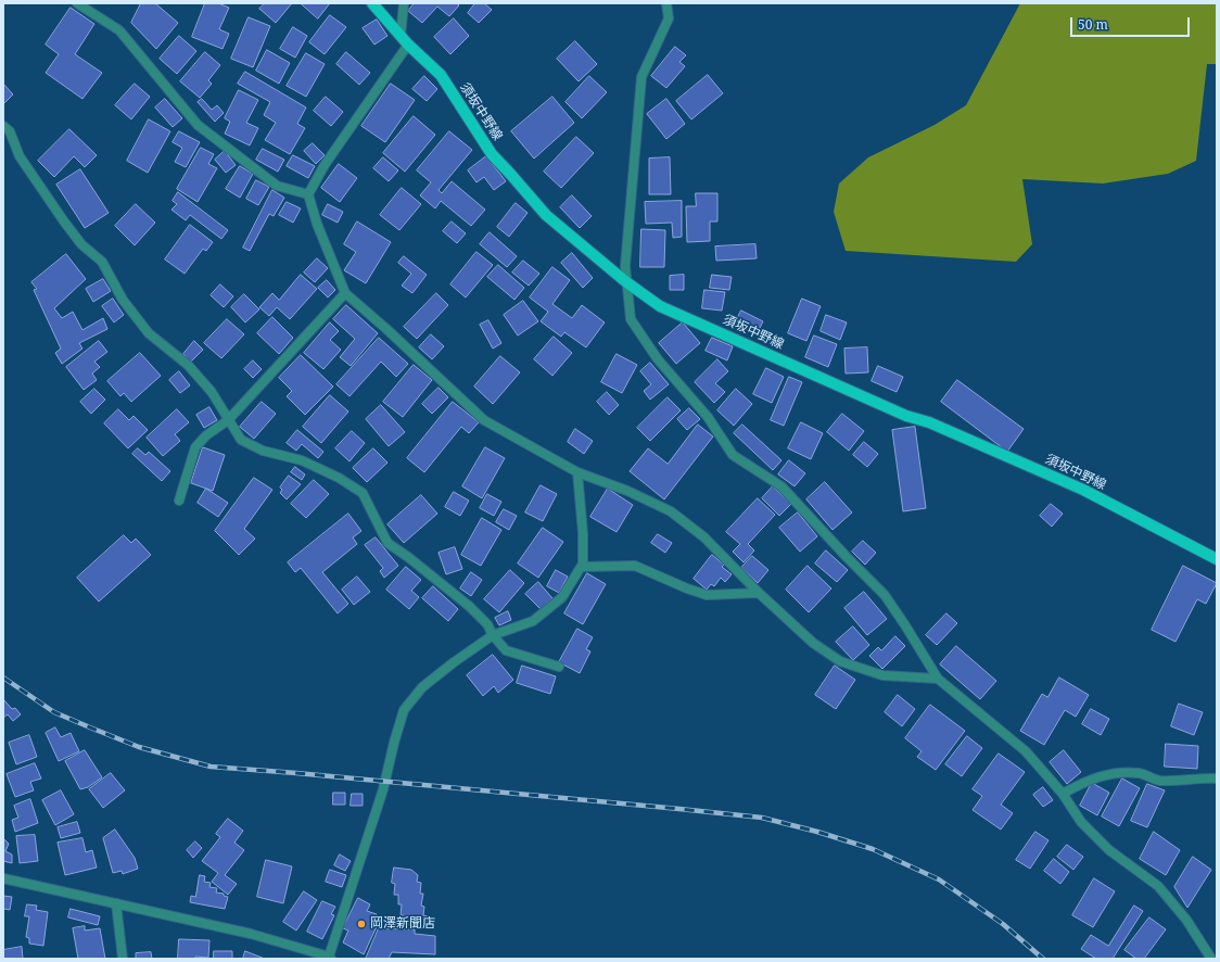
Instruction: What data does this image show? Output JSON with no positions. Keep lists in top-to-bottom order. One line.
{"streets":{"main road":["須坂中野線"]},"places":["岡澤新聞店"],"scale_bar":"50 m"}
